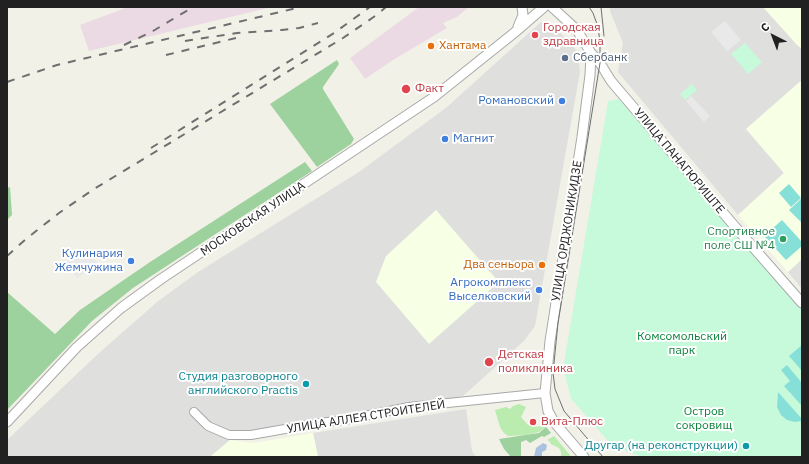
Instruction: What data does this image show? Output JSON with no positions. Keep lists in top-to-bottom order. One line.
{"streets":{"street":["УЛИЦА ПАНАГЮРИШТЕ","МОСКОВСКАЯ УЛИЦА","УЛИЦА ОРДЖОНИКИДЗЕ","УЛИЦА АЛЛЕЯ СТРОИТЕЛЕЙ"]},"crossings":[["УЛИЦА ПАНАГЮРИШТЕ","УЛИЦА ОРДЖОНИКИДЗЕ"],["УЛИЦА ОРДЖОНИКИДЗЕ","УЛИЦА АЛЛЕЯ СТРОИТЕЛЕЙ"]],"parks":["Комсомольский парк","Остров сокровищ"],"places":["Городская здравница","Хантама","Сбербанк","Факт","Романовский","Магнит","Спортивное поле СШ №4","Кулинария Жемчужина","Два сеньора","Агрокомплекс Выселковский","Детская поликлиника","Студия разговорного английского Practis","Вита-Плюс","Другар (на реконструкции)"],"north":"top left"}
